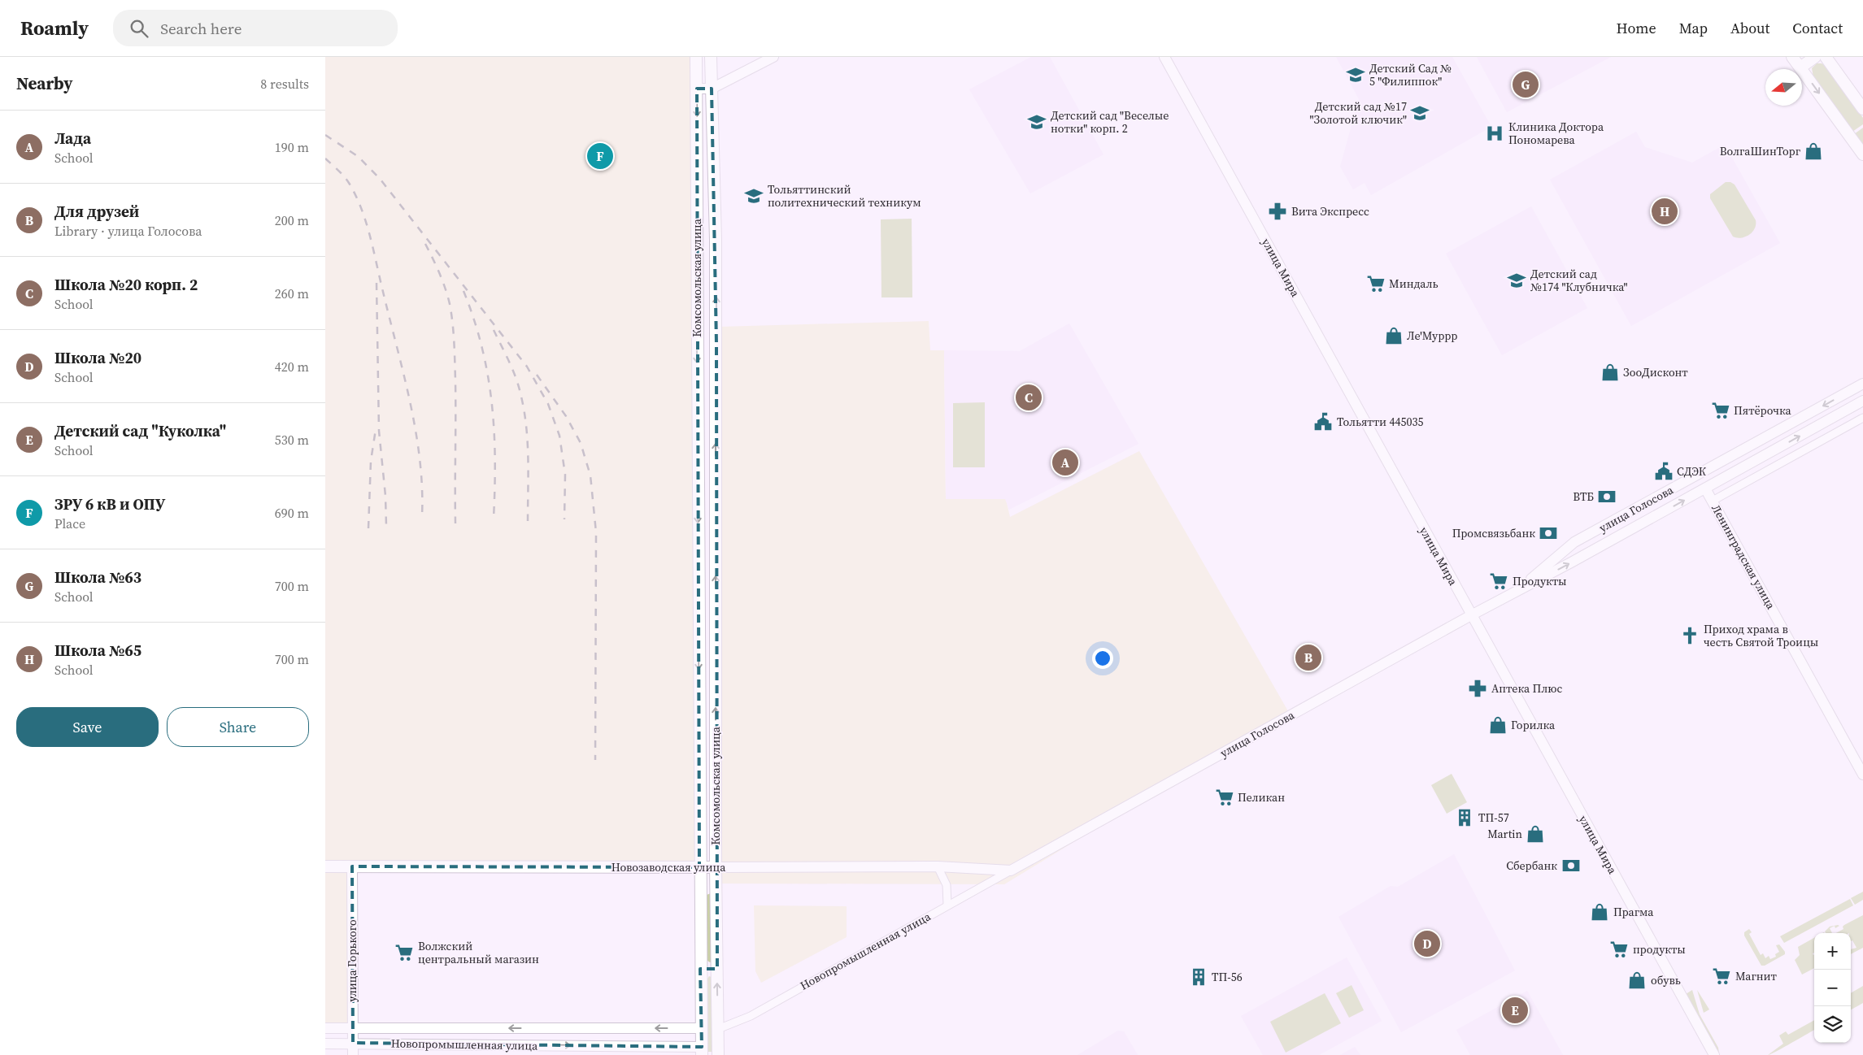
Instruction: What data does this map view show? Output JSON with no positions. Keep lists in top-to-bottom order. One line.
{"streets":{"main road":["улица Мира","Комсомольская улица","улица Голосова","Ленинградская улица","Новозаводская улица","Новопромышленная улица","улица Горького"]},"crossings":[["улица Мира","улица Голосова"],["Комсомольская улица","Новозаводская улица"],["Комсомольская улица","Новопромышленная улица"],["улица Голосова","Ленинградская улица"],["улица Голосова","Новозаводская улица"],["улица Голосова","Новопромышленная улица"],["Новозаводская улица","Новопромышленная улица"],["Новозаводская улица","улица Горького"],["Новопромышленная улица","улица Горького"]],"places":{"school or university":["Детский Сад № 5 \"Филиппок\"","Детский сад №17 \"Золотой ключик\"","Детский сад \"Веселые нотки\" корп. 2","Тольяттинский политехнический техникум","Детский сад №174 \"Клубничка\""],"hospital":["Клиника Доктора Пономарева"],"shop":["ВолгаШинТорг","Ле'Муррр","ЗооДисконт","Горилка","Martin","Прагма","обувь"],"pharmacy":["Вита Экспресс","Аптека Плюс"],"supermarket":["Миндаль","Пятёрочка","Продукты","Пеликан","продукты","Волжский центральный магазин","Магнит"],"public building":["Тольятти 445035","СДЭК"],"bank":["ВТБ","Промсвязьбанк","Сбербанк"],"church":["Приход храма в честь Святой Троицы"],"building":["ТП-57","ТП-56"]},"north":"left","page":{"header":"Roamly","search":"Search here","nav":["Home","Map","About","Contact"],"heading":["Nearby","8 results"],"pins":["G","F","H","C","A","B","D","E"],"list":[{"mark":"A","name":"Лада","note":"School","value":"190 m"},{"mark":"B","name":"Для друзей","note":"Library · улица Голосова","value":"200 m"},{"mark":"C","name":"Школа №20 корп. 2","note":"School","value":"260 m"},{"mark":"D","name":"Школа №20","note":"School","value":"420 m"},{"mark":"E","name":"Детский сад \"Куколка\"","note":"School","value":"530 m"},{"mark":"F","name":"ЗРУ 6 кВ и ОПУ","note":"Place","value":"690 m"},{"mark":"G","name":"Школа №63","note":"School","value":"700 m"},{"mark":"H","name":"Школа №65","note":"School","value":"700 m"}],"buttons":["Save","Share"],"map_buttons":["+","−"]}}
